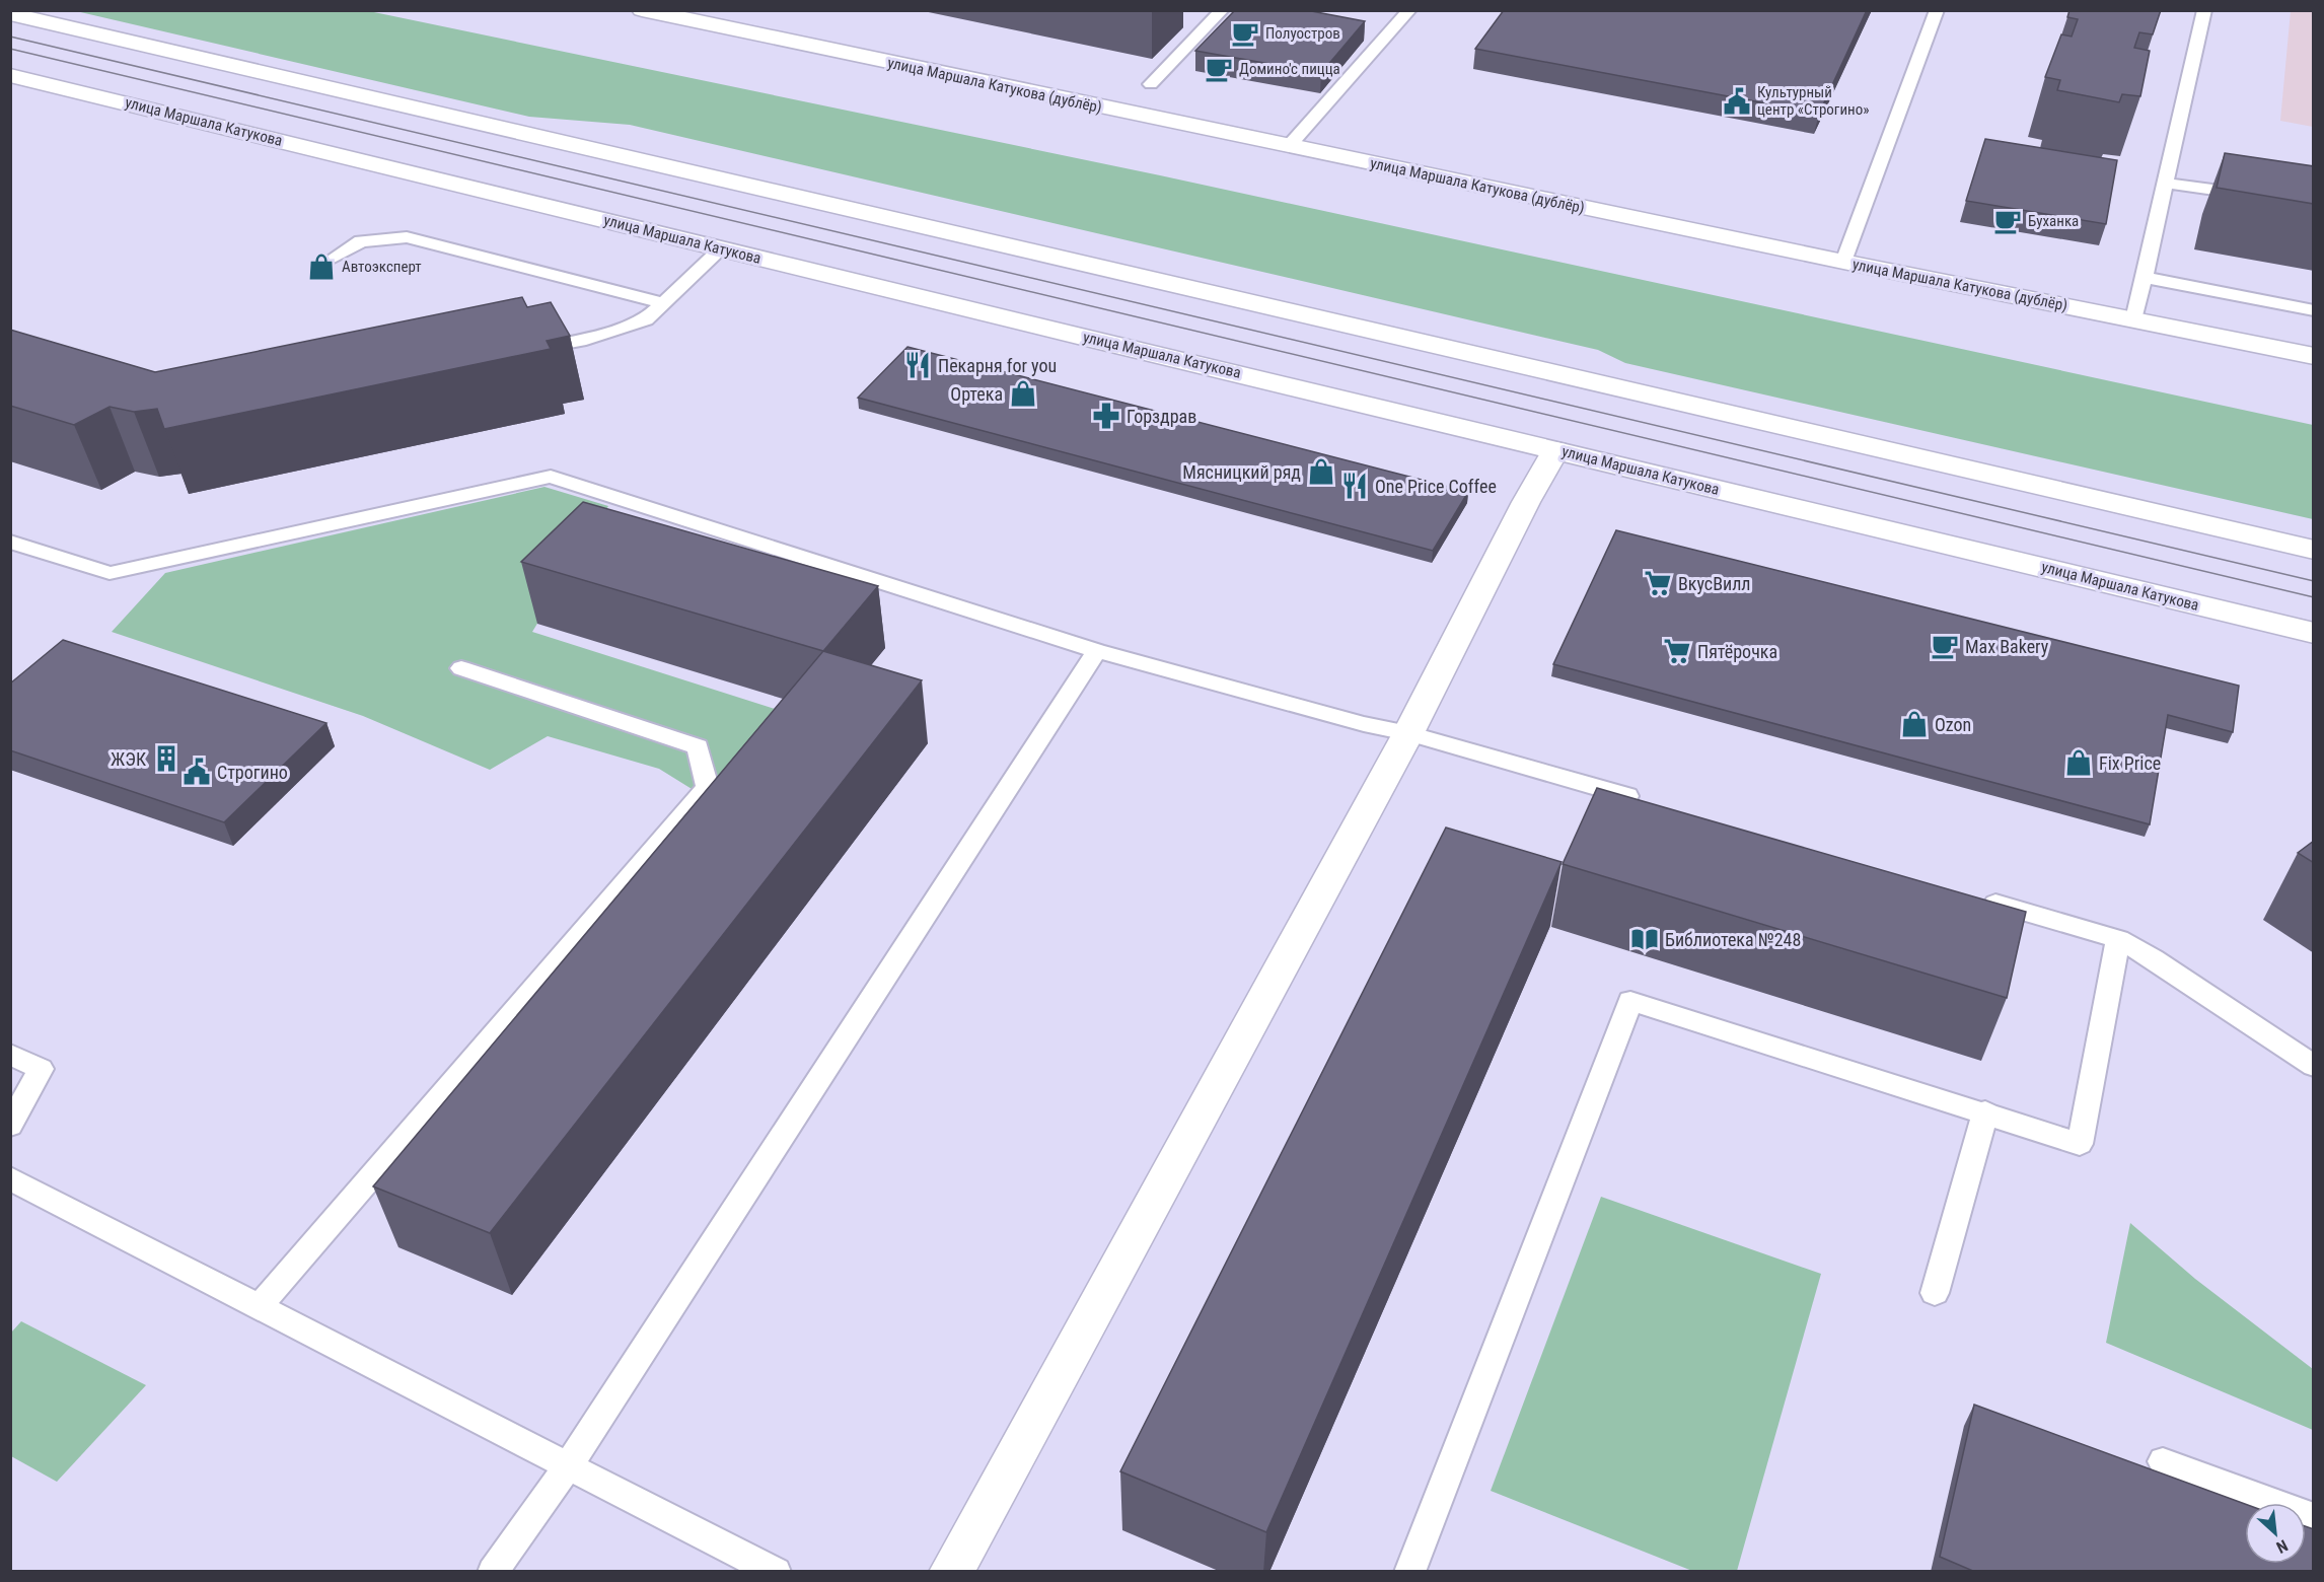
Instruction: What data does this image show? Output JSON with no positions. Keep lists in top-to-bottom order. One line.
{"streets":{"main road":["улица Маршала Катукова (дублёр)","улица Маршала Катукова"]},"places":{"cafe":["Полуостров","Домино'с пицца","Буханка","Max Bakery"],"public building":["Культурный центр «Строгино»","Строгино"],"shop":["Автоэксперт","Ортека","Мясницкий ряд","Ozon","Fix Price"],"restaurant":["Пекарня for you","One Price Coffee"],"pharmacy":["Горздрав"],"supermarket":["ВкусВилл","Пятёрочка"],"building":["ЖЭК"],"library":["Библиотека №248"]},"north":"bottom right"}
